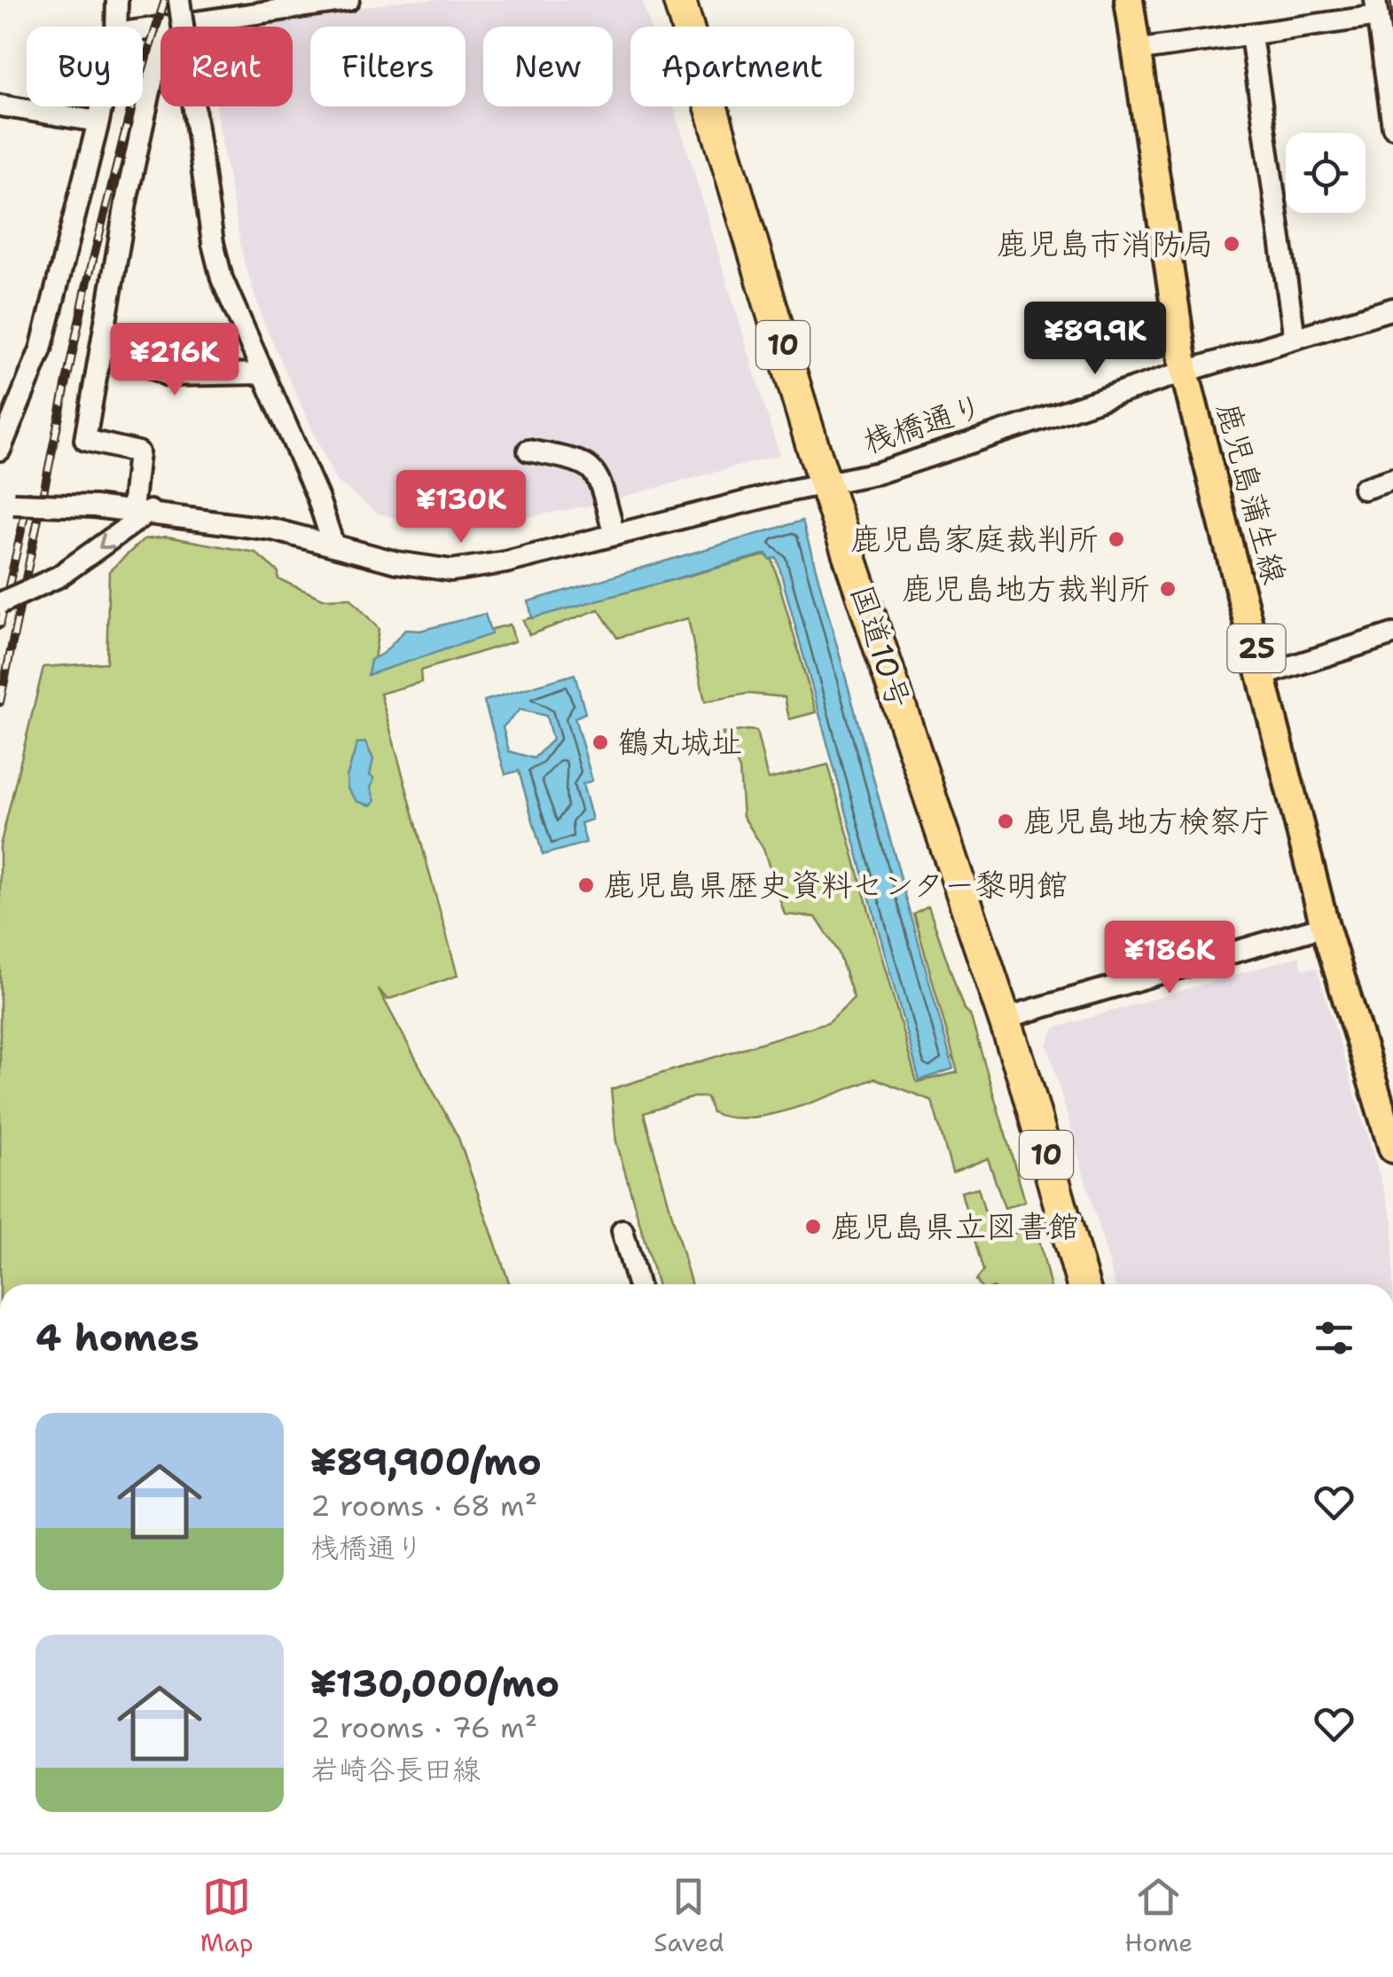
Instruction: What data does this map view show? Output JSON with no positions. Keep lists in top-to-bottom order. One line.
{"streets":{"highway":["10","国道10号"],"main road":["鹿児島蒲生線","25"],"street":["桟橋通り"]},"crossings":[["桟橋通り","鹿児島蒲生線"],["桟橋通り","国道10号"]],"places":["鹿児島市消防局","鹿児島家庭裁判所","鹿児島地方裁判所","鶴丸城址","鹿児島地方検察庁","鹿児島県歴史資料センター黎明館","鹿児島県立図書館"],"page":{"chip":["Buy","Rent","Filters","New","Apartment"],"price":["¥89.9K","¥216K","¥130K","¥186K"],"heading":"4 homes","list":[{"name":"¥89,900/mo","note":"2 rooms · 68 m² · 桟橋通り"},{"name":"¥130,000/mo","note":"2 rooms · 76 m² · 岩崎谷長田線"}],"tabs":["Map","Saved","Home"]}}
